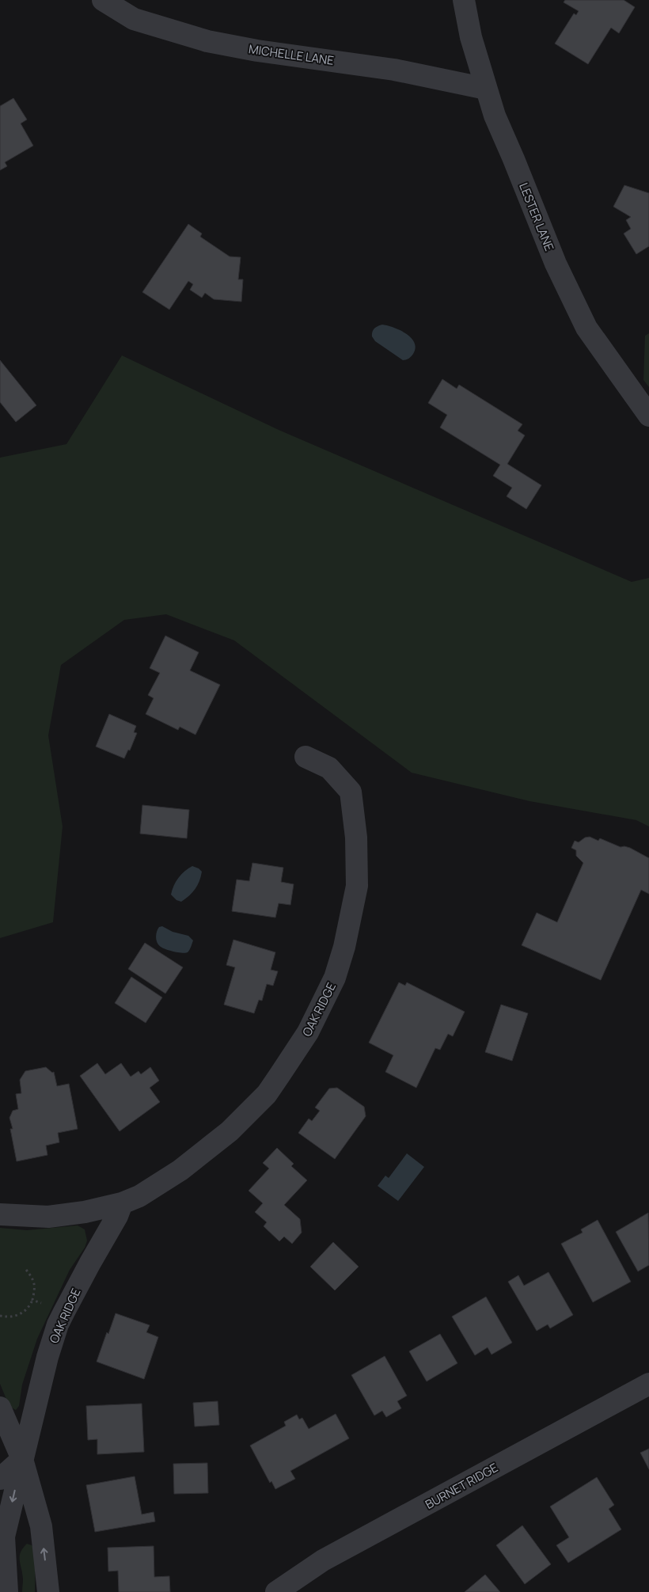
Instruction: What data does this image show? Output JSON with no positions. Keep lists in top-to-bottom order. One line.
{"streets":{"street":["MICHELLE LANE","LESTER LANE","OAK RIDGE","BURNET RIDGE"]},"crossings":[["MICHELLE LANE","LESTER LANE"]]}
